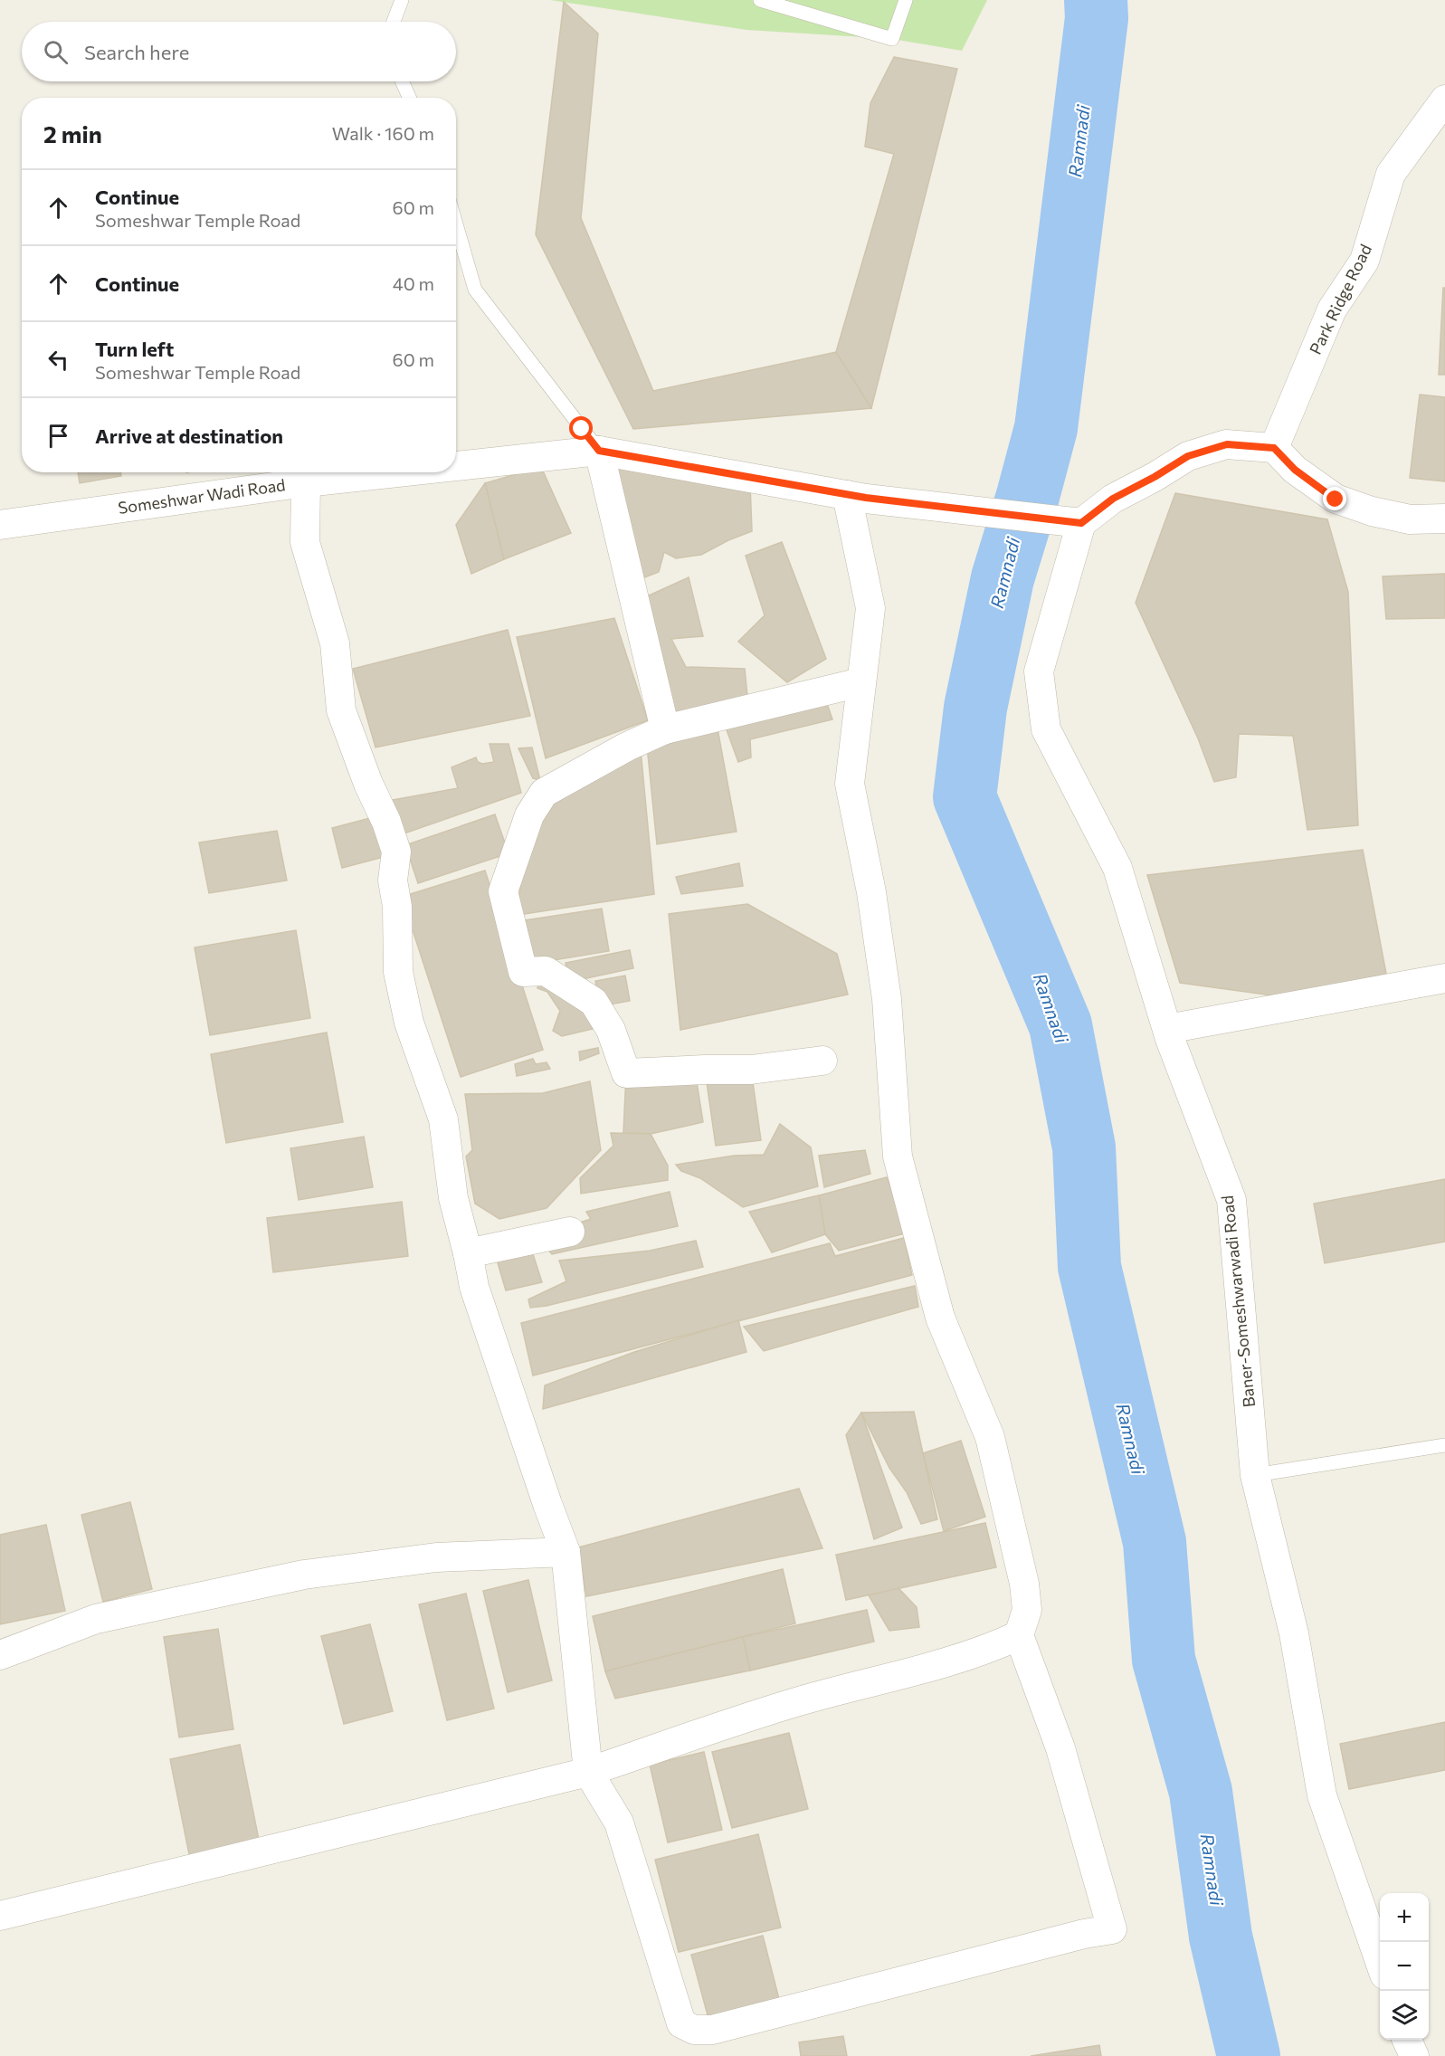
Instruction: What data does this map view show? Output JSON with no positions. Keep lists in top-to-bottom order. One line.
{"streets":{"street":["Park Ridge Road","Someshwar Wadi Road","Baner-Someshwarwadi Road"]},"crossings":[["Someshwar Wadi Road","Baner-Someshwarwadi Road"]],"water":["Ramnadi"],"page":{"search":"Search here","heading":["2 min","Walk · 160 m"],"list":[["Continue","Someshwar Temple Road","60 m"],["Continue","40 m"],["Turn left","Someshwar Temple Road","60 m"],"Arrive at destination"],"map_buttons":["+","−"]}}
